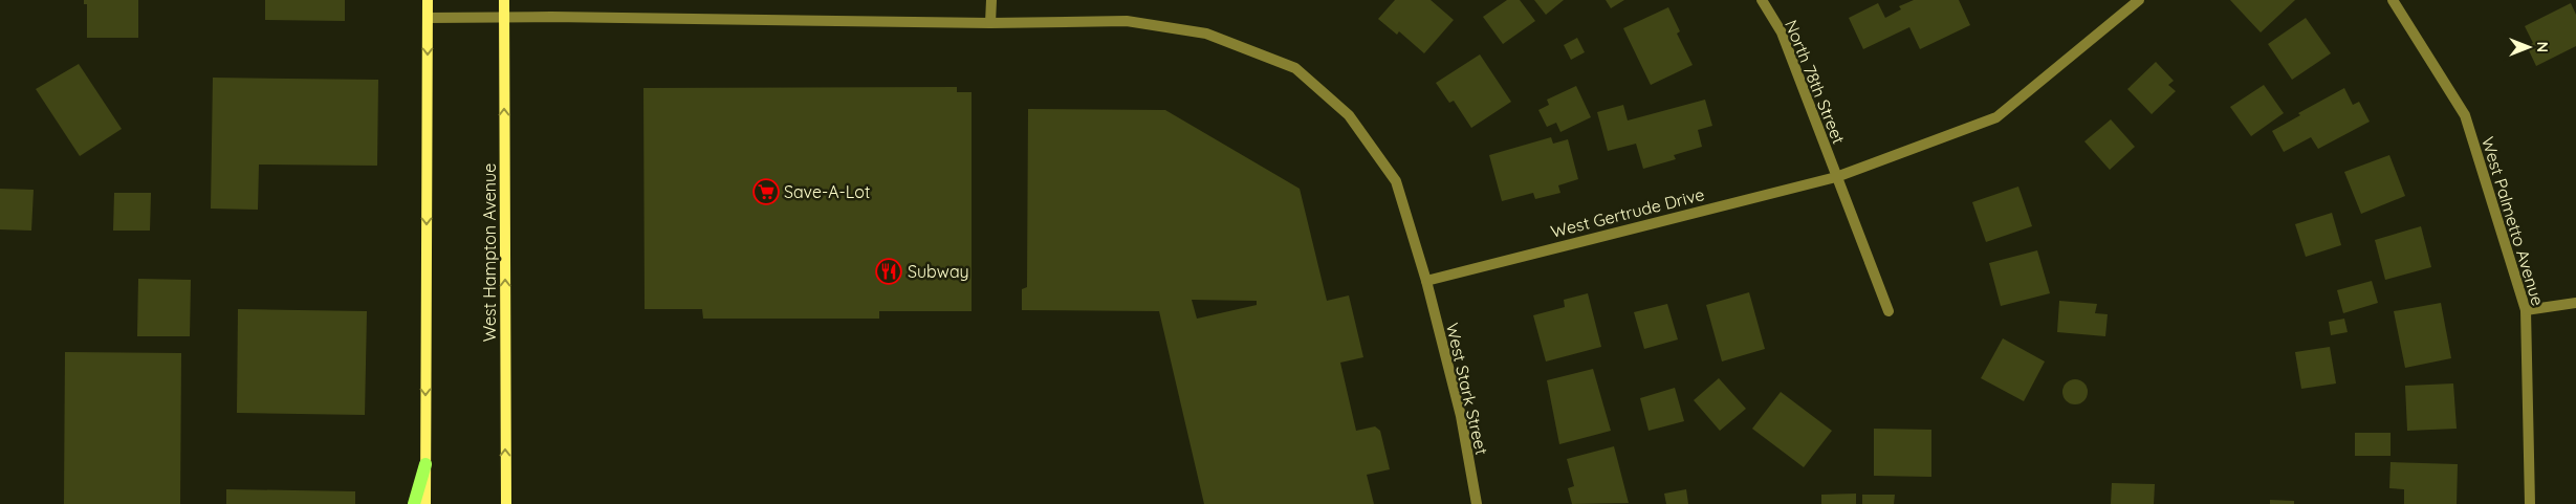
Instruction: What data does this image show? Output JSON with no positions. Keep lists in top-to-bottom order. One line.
{"streets":{"main road":["West Hampton Avenue"],"street":["North 78th Street","West Gertrude Drive","West Palmetto Avenue","West Stark Street"]},"crossings":[["North 78th Street","West Gertrude Drive"],["West Gertrude Drive","West Stark Street"],["West Hampton Avenue","West Stark Street"]],"places":{"supermarket":["Save-A-Lot"],"restaurant":["Subway"]},"north":"right"}
